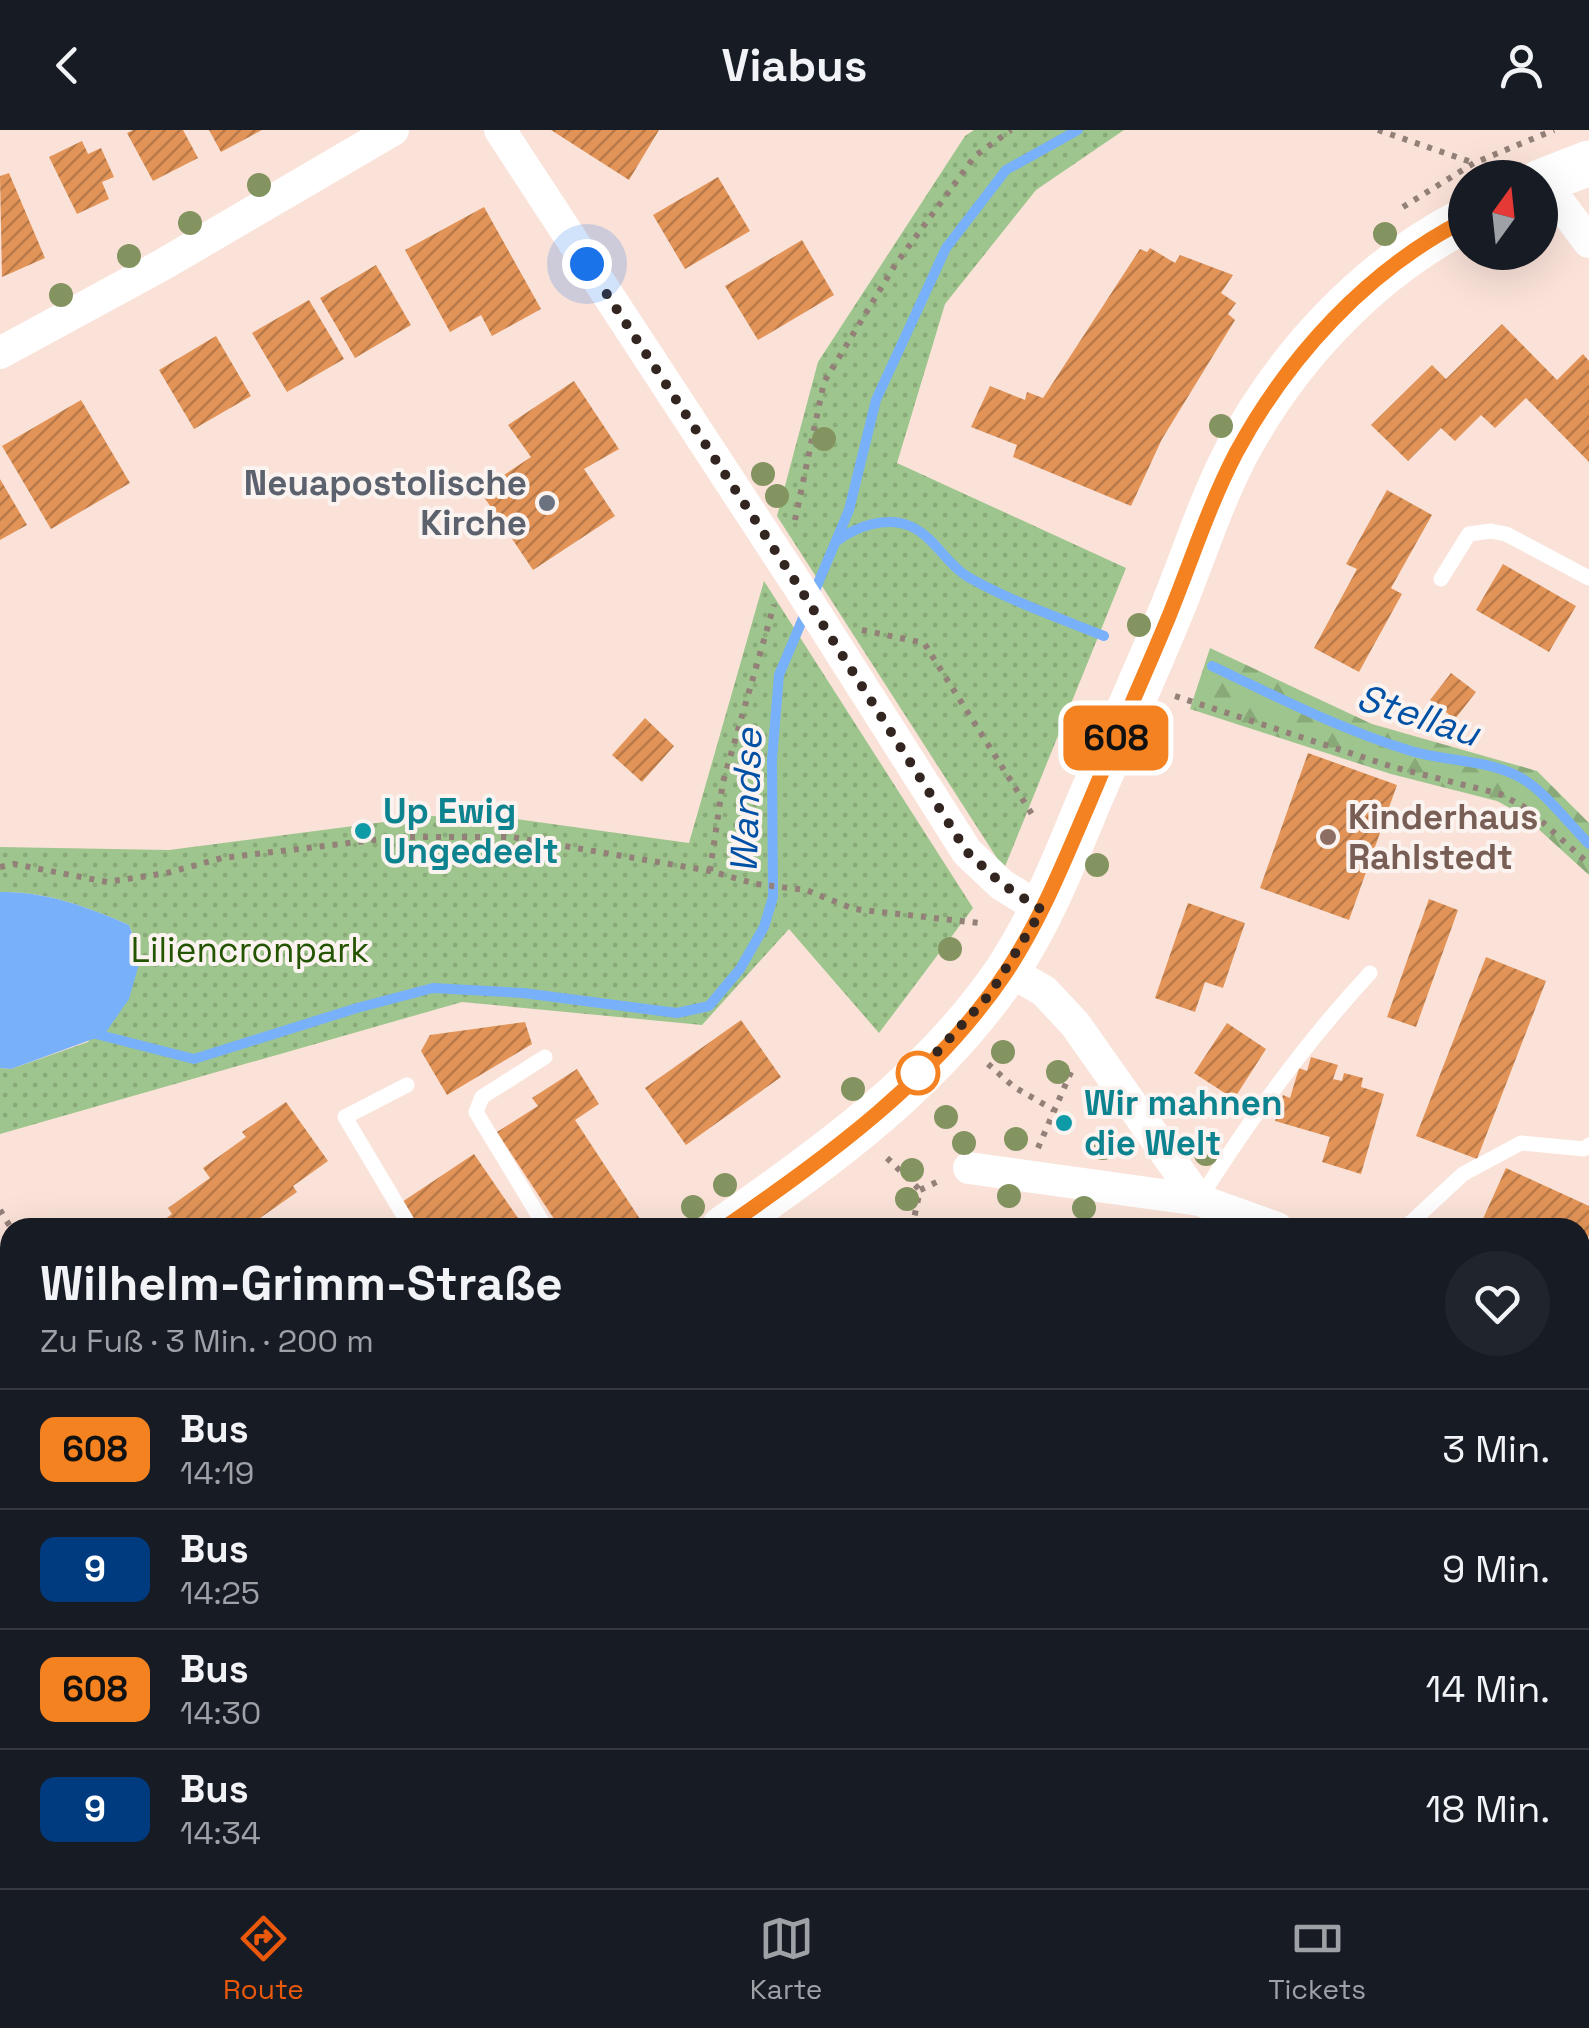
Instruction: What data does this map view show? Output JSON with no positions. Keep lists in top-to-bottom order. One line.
{"water":["Stellau","Wandse"],"parks":["Liliencronpark"],"places":["Neuapostolische Kirche","Up Ewig Ungedeelt","Kinderhaus Rahlstedt","Wir mahnen die Welt"],"lines":["bus line 608"],"north":"top","page":{"header":"Viabus","on_map":"608","heading":["Wilhelm-Grimm-Straße","Zu Fuß · 3 Min. · 200 m"],"list":[{"mark":"608","name":"Bus","note":"14:19","value":"3 Min."},{"mark":"9","name":"Bus","note":"14:25","value":"9 Min."},{"mark":"608","name":"Bus","note":"14:30","value":"14 Min."},{"mark":"9","name":"Bus","note":"14:34","value":"18 Min."}],"tabs":["Route","Karte","Tickets"]}}
